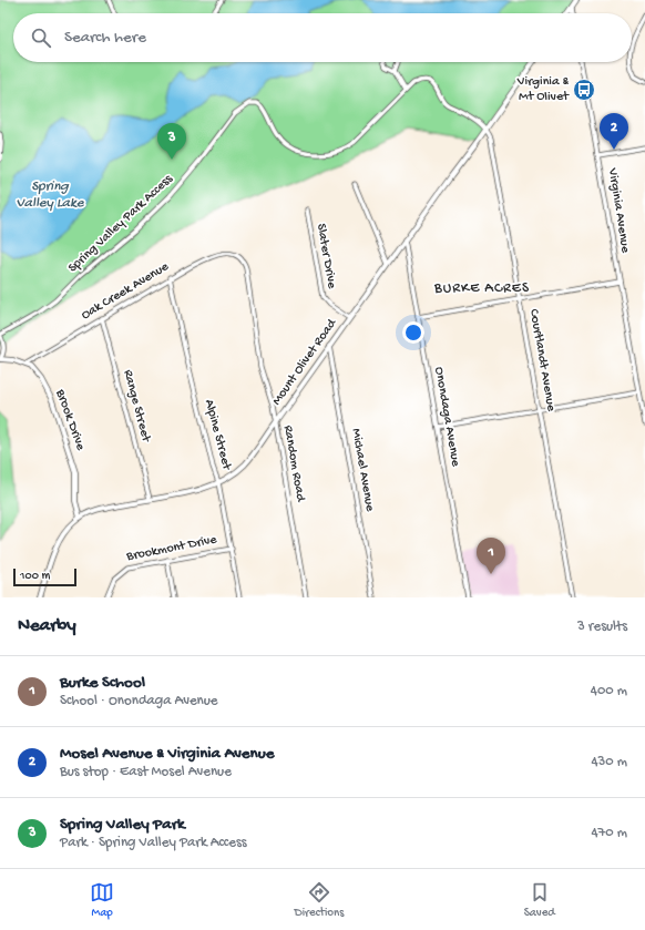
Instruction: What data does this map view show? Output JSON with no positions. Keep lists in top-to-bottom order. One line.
{"streets":{"street":["Virginia Avenue","Spring Valley Park Access","Slater Drive","Oak Creek Avenue","Courtlandt Avenue","Mount Olivet Road","Range Street","Onondaga Avenue","Brook Drive","Alpine Street","Random Road","Michael Avenue","Brookmont Drive"]},"crossings":[["Spring Valley Park Access","Courtlandt Avenue"],["Spring Valley Park Access","Mount Olivet Road"],["Slater Drive","Mount Olivet Road"],["Oak Creek Avenue","Range Street"],["Oak Creek Avenue","Brook Drive"],["Oak Creek Avenue","Alpine Street"],["Oak Creek Avenue","Random Road"],["Courtlandt Avenue","Mount Olivet Road"],["Mount Olivet Road","Range Street"],["Mount Olivet Road","Onondaga Avenue"],["Mount Olivet Road","Brook Drive"],["Mount Olivet Road","Alpine Street"],["Mount Olivet Road","Random Road"],["Mount Olivet Road","Michael Avenue"],["Alpine Street","Brookmont Drive"]],"districts":["BURKE ACRES"],"water":["Spring Valley Lake"],"places":{"bus stop":["Virginia & Mt Olivet"]},"scale_bar":"100 m","page":{"search":"Search here","pins":["2","3","1"],"scale":"100 m","heading":["Nearby","3 results"],"list":[{"mark":"1","name":"Burke School","note":"School · Onondaga Avenue","value":"400 m"},{"mark":"2","name":"Mosel Avenue & Virginia Avenue","note":"Bus stop · East Mosel Avenue","value":"430 m"},{"mark":"3","name":"Spring Valley Park","note":"Park · Spring Valley Park Access","value":"470 m"}],"nav":["Map","Directions","Saved"]}}
